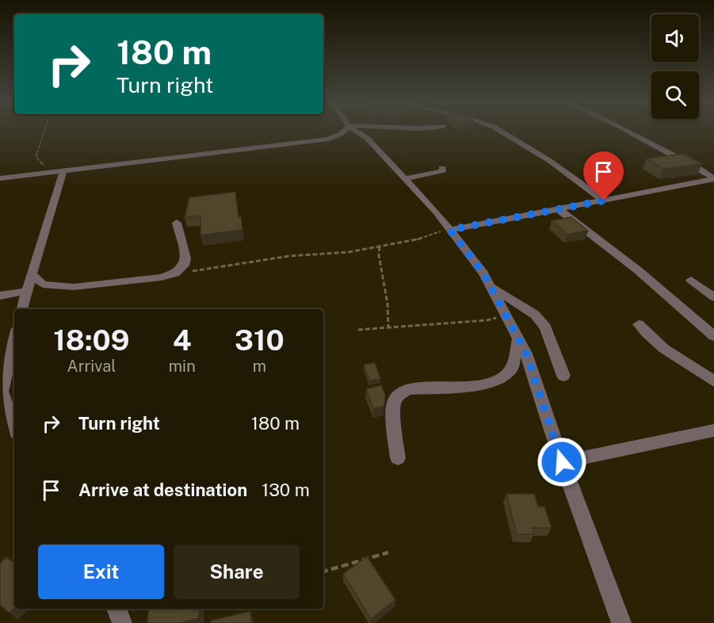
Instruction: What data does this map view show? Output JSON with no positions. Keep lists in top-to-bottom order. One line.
{"page":{"turn":["180 m","Turn right"],"eta":["18:09","Arrival","4","min","310","m"],"list":[{"name":"Turn right","value":"180 m"},{"name":"Arrive at destination","value":"130 m"}],"buttons":["Exit","Share"]}}
